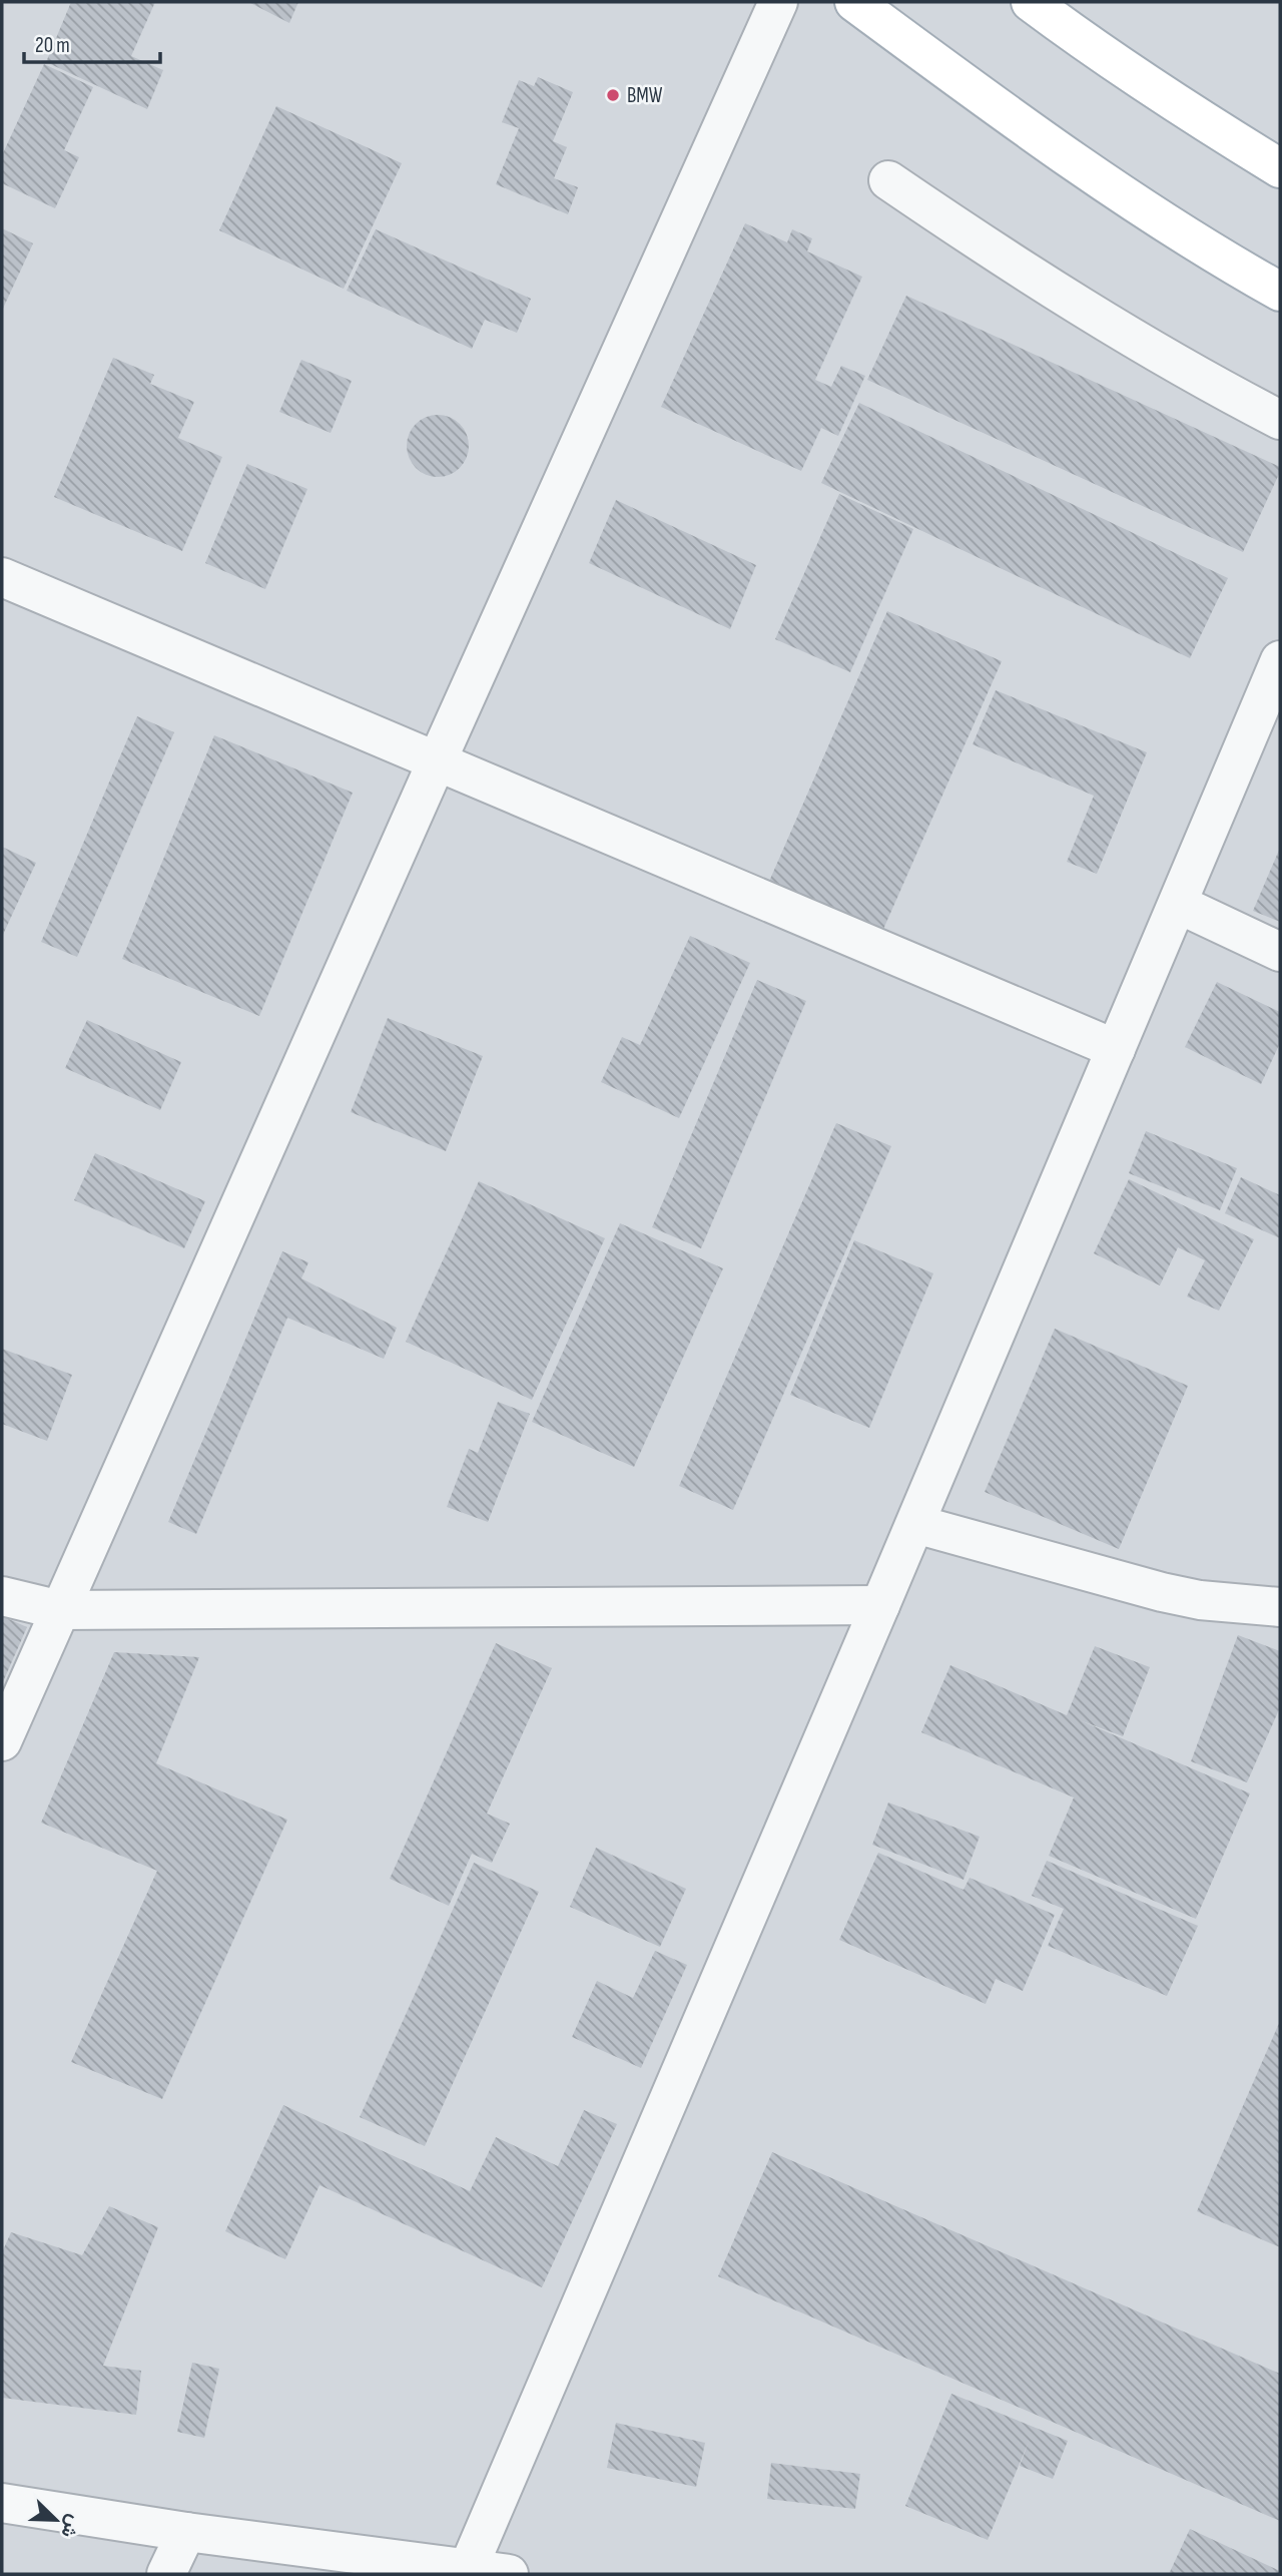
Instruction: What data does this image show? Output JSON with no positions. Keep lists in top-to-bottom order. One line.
{"places":["BMW"],"scale_bar":"20 m","north":"bottom right"}
